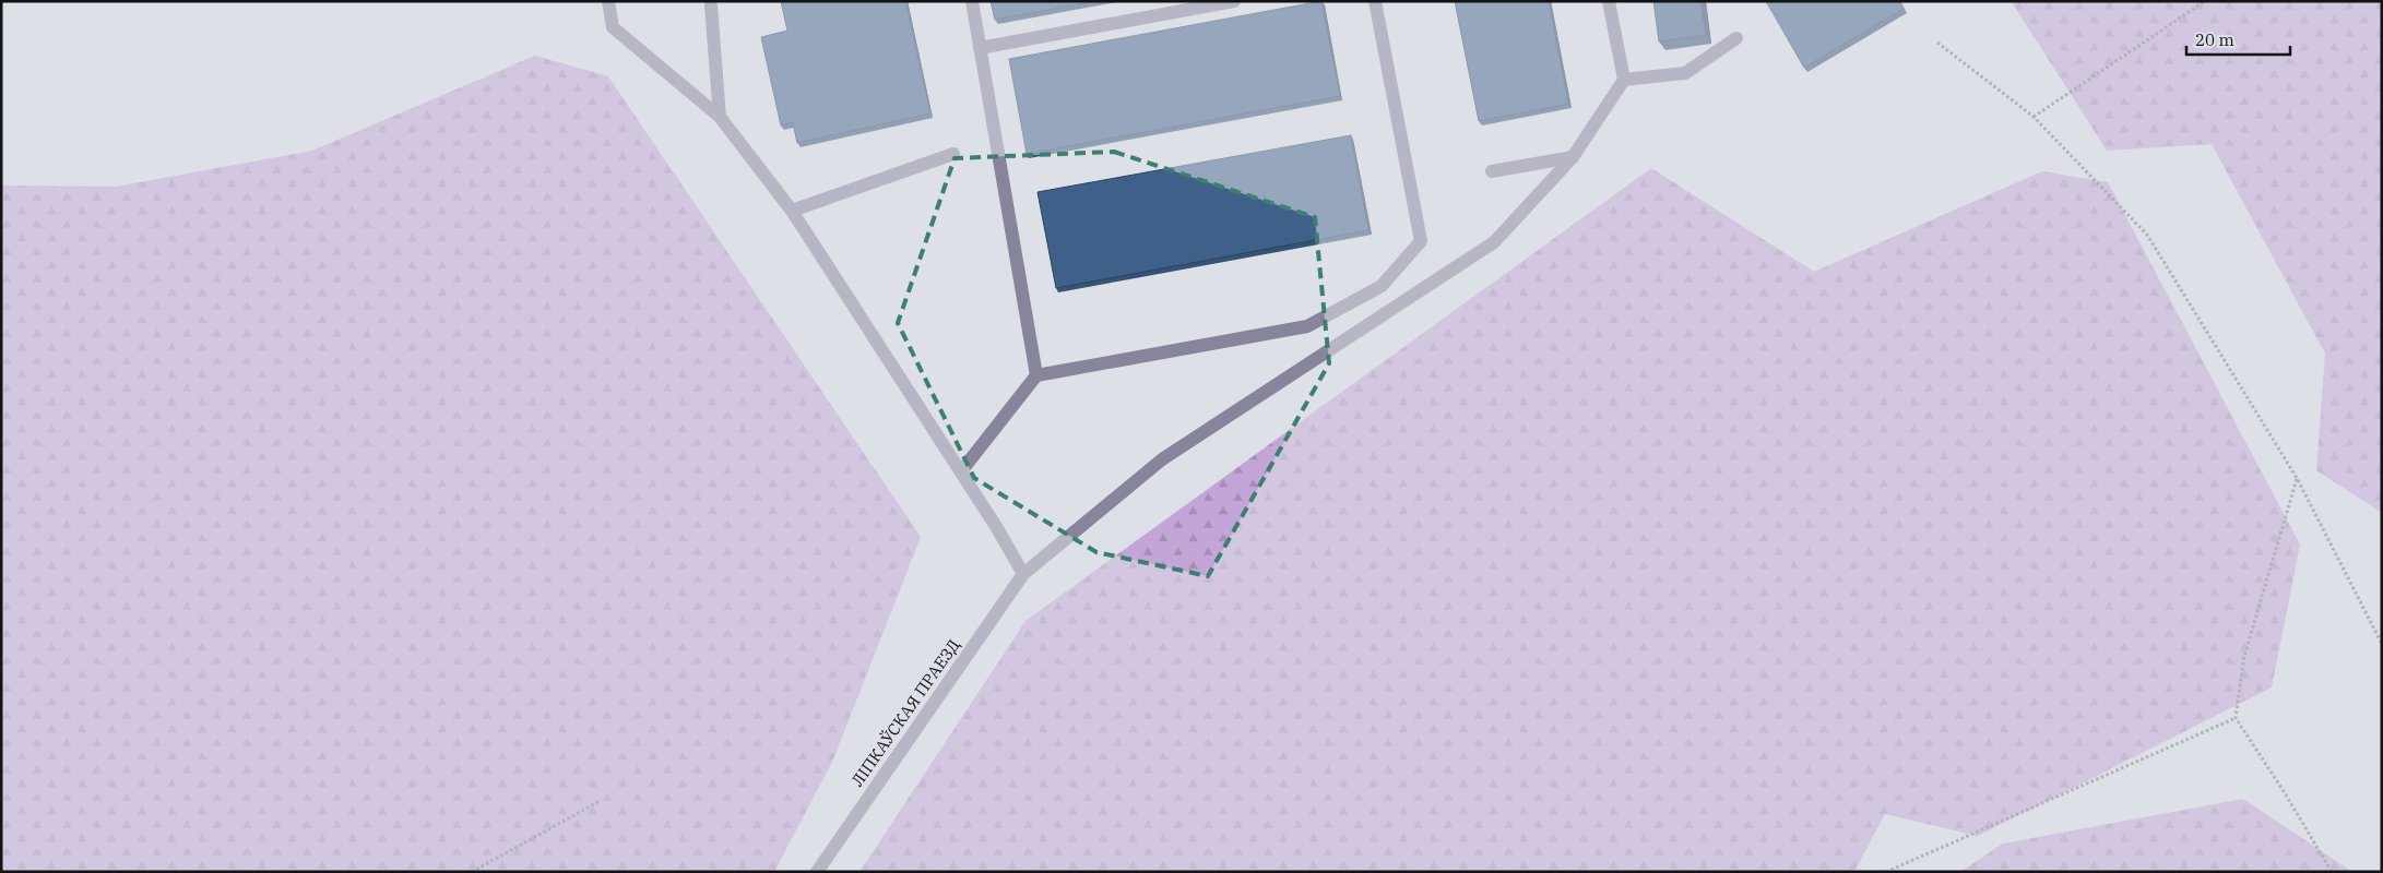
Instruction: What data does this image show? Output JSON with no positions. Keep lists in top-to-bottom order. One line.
{"streets":{"street":["ЛІПКАЎСКАЯ ПРАЕЗД"]},"scale_bar":"20 m"}
